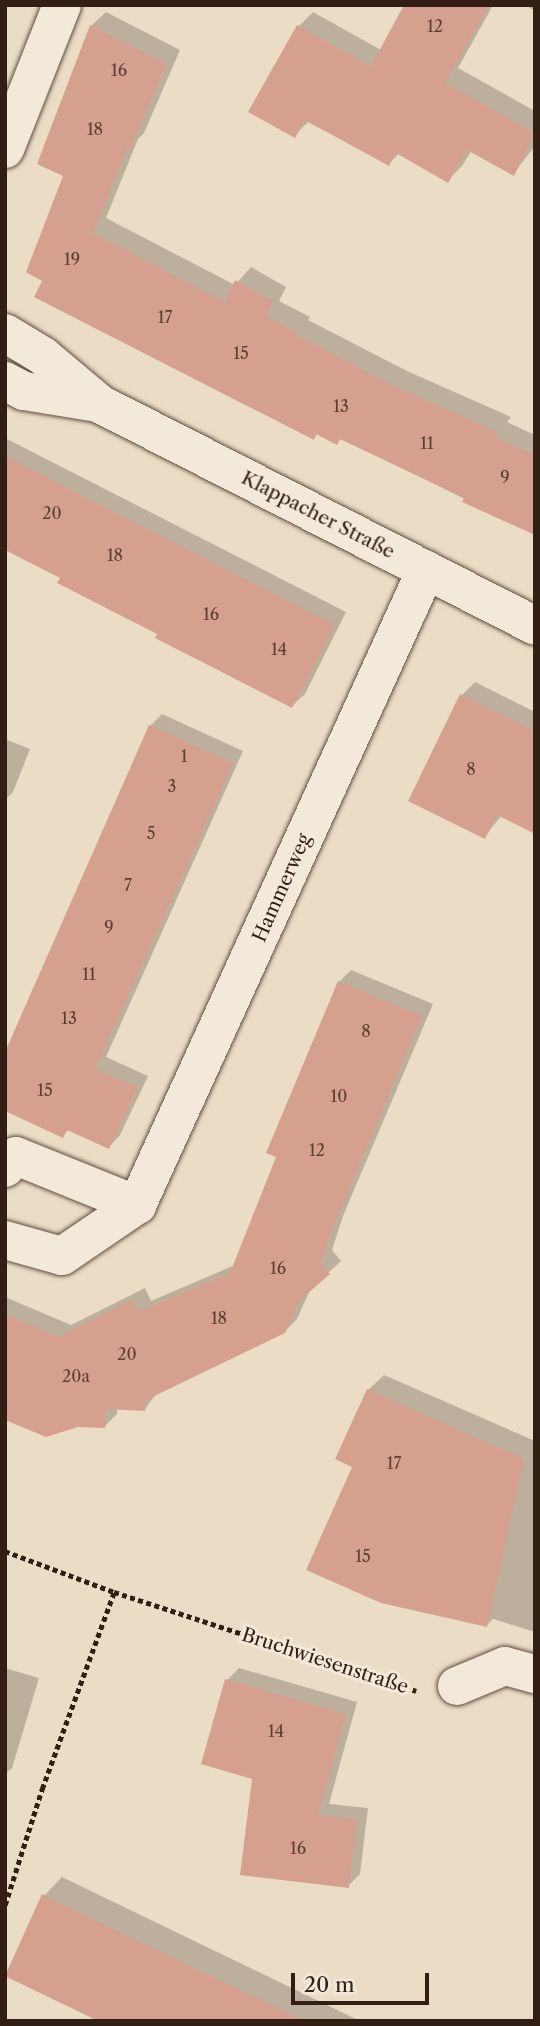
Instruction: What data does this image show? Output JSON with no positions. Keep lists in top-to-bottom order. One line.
{"streets":{"street":["Klappacher Straße","Hammerweg"],"path":["Bruchwiesenstraße"]},"crossings":[["Klappacher Straße","Hammerweg"]],"house_numbers":["12","16","18","19","17","15","13","11","9","20","18","16","14","1","8","3","5","7","9","11","13","8","15","10","12","16","18","20","20a","17","15","14","16"],"scale_bar":"20 m"}
